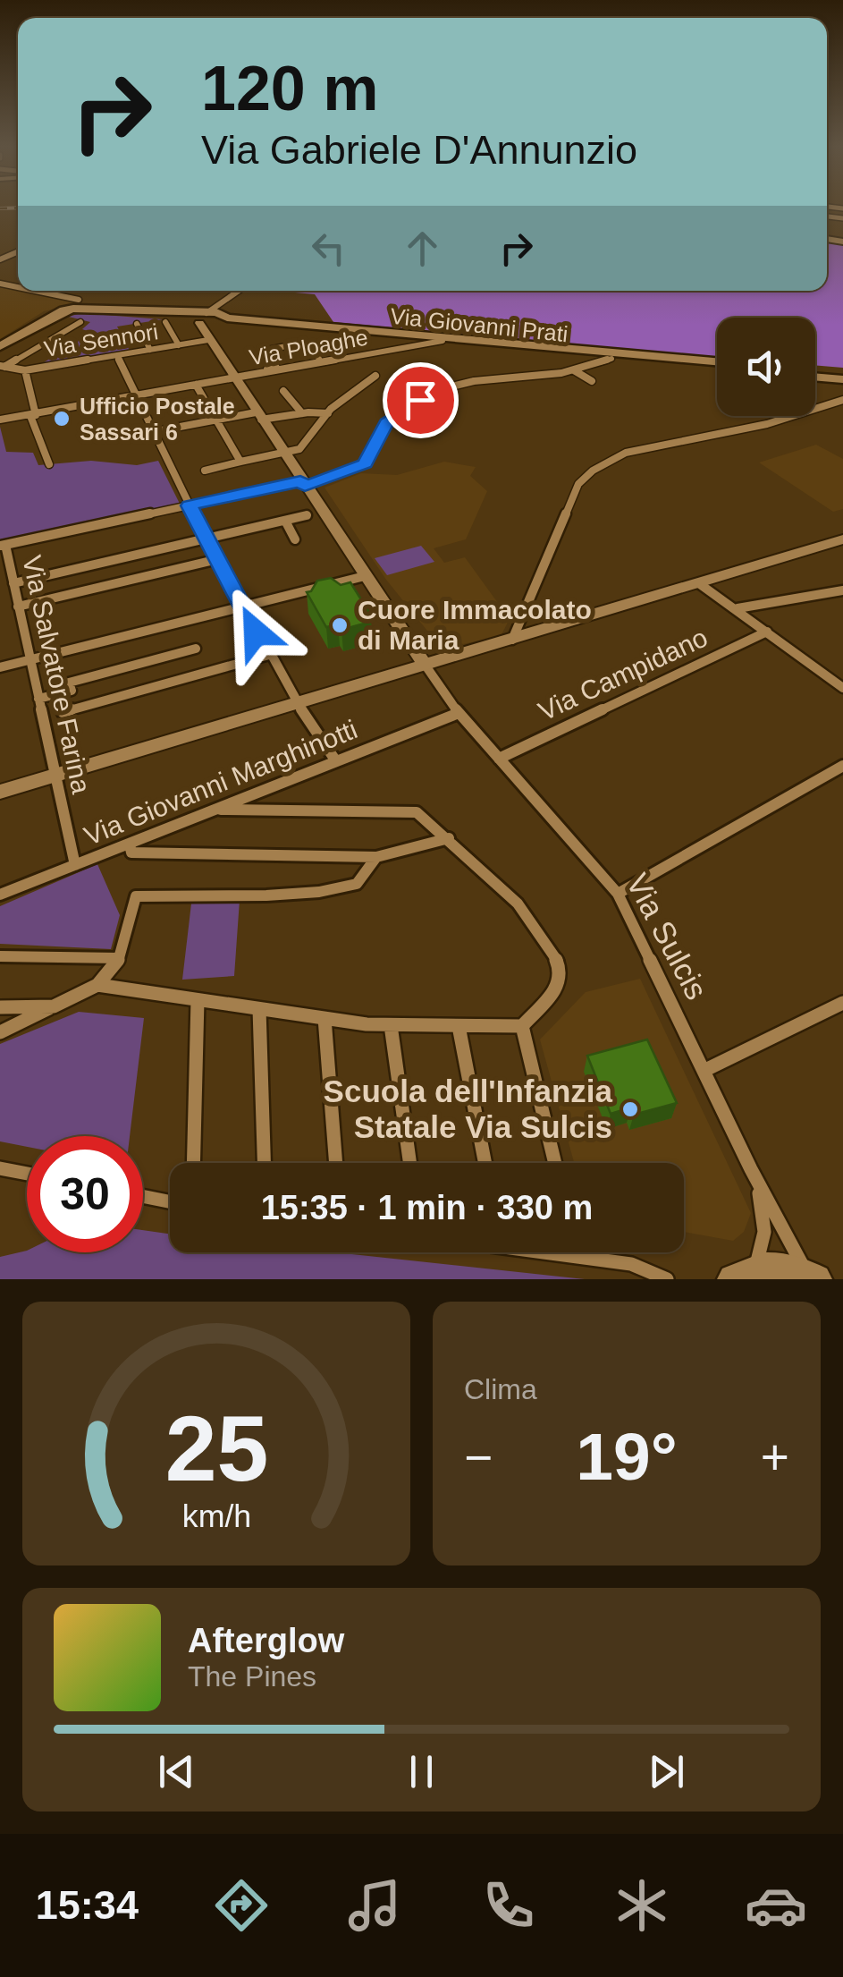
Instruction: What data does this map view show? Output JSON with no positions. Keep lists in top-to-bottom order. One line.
{"streets":{"main road":["Via Giovanni Prati"],"street":["Via Sennori","Via Ploaghe","Via Salvatore Farina","Via Campidano","Via Giovanni Marghinotti","Via Sulcis"]},"crossings":[["Via Giovanni Prati","Via Sennori"],["Via Giovanni Prati","Via Ploaghe"],["Via Salvatore Farina","Via Giovanni Marghinotti"],["Via Campidano","Via Sulcis"],["Via Giovanni Marghinotti","Via Sulcis"]],"places":["Ufficio Postale Sassari 6","Cuore Immacolato di Maria","Scuola dell'Infanzia Statale Via Sulcis"],"page":{"turn":["120 m","Via Gabriele D'Annunzio"],"limit":"30","trip":"15:35 · 1 min · 330 m","tile":"Clima","heat":["−","19°","+"],"song":["Afterglow","The Pines"],"tabs":"15:34","gauge":["25","km/h"]}}
